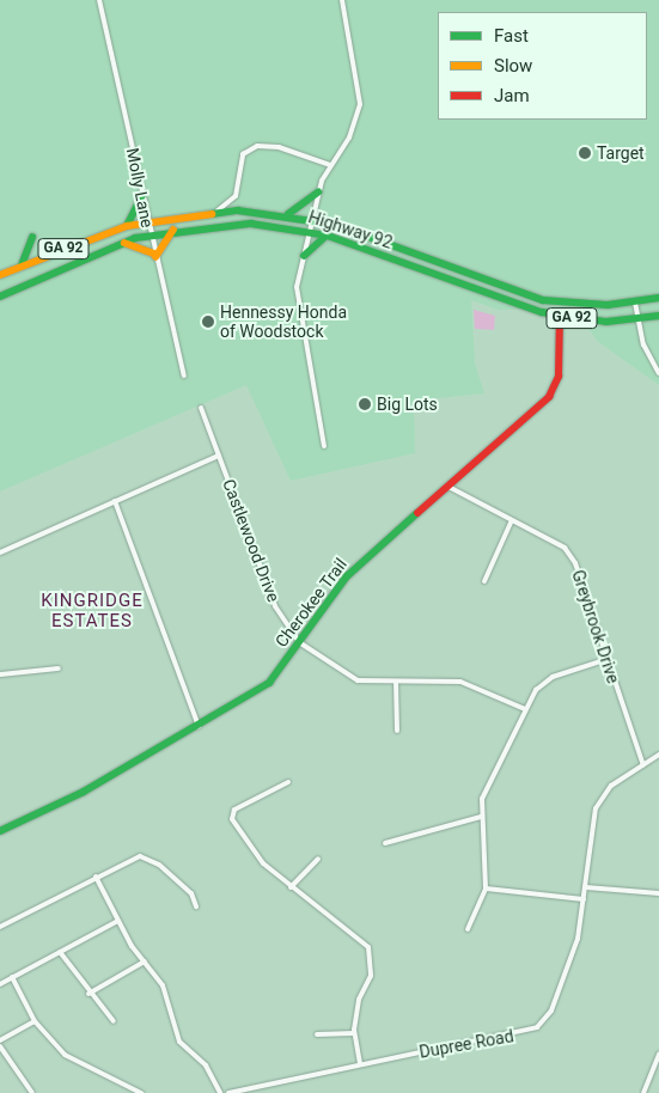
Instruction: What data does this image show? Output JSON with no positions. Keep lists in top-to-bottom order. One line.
{"streets":{"main road":["Highway 92","GA 92","Cherokee Trail"],"street":["Molly Lane","Castlewood Drive","Greybrook Drive","Dupree Road"]},"crossings":[["Molly Lane","Highway 92"],["Highway 92","Cherokee Trail"],["Castlewood Drive","Cherokee Trail"],["Cherokee Trail","Greybrook Drive"],["Greybrook Drive","Dupree Road"]],"districts":["KINGRIDGE ESTATES"],"places":["Target","Hennessy Honda of Woodstock","Big Lots"],"legend":["Fast","Slow","Jam"]}
